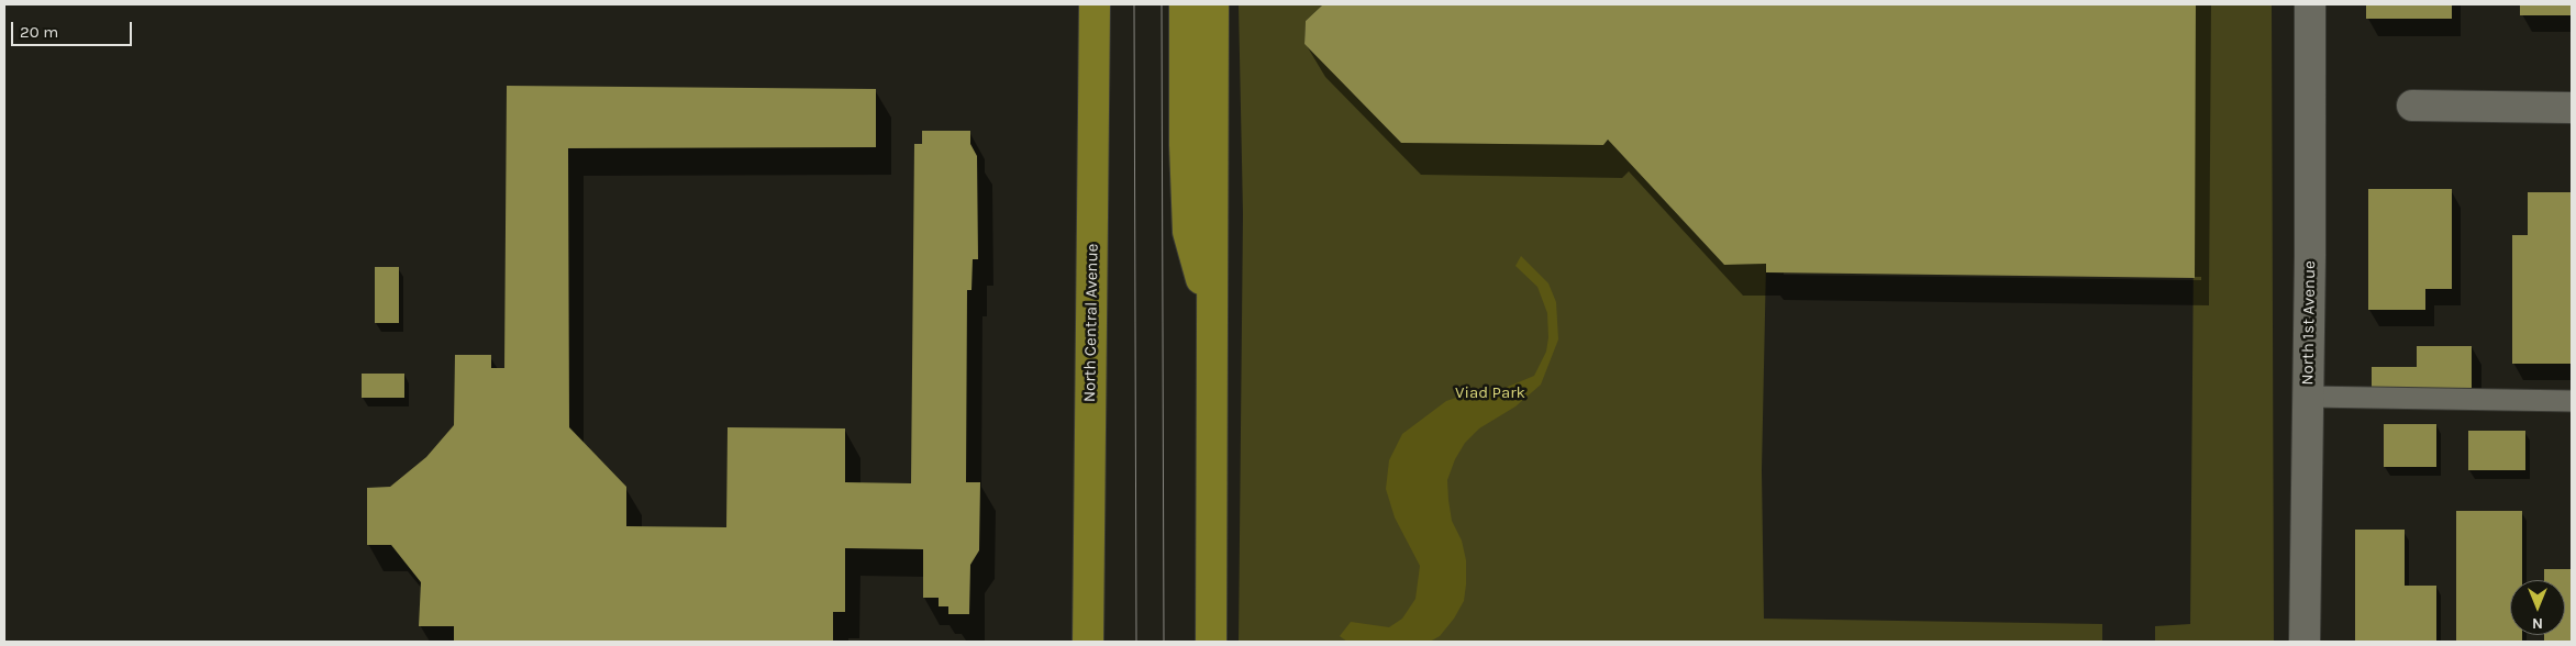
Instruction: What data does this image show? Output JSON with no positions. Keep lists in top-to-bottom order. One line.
{"streets":{"main road":["North Central Avenue"],"street":["North 1st Avenue"]},"parks":["Viad Park"],"scale_bar":"20 m","north":"bottom"}
